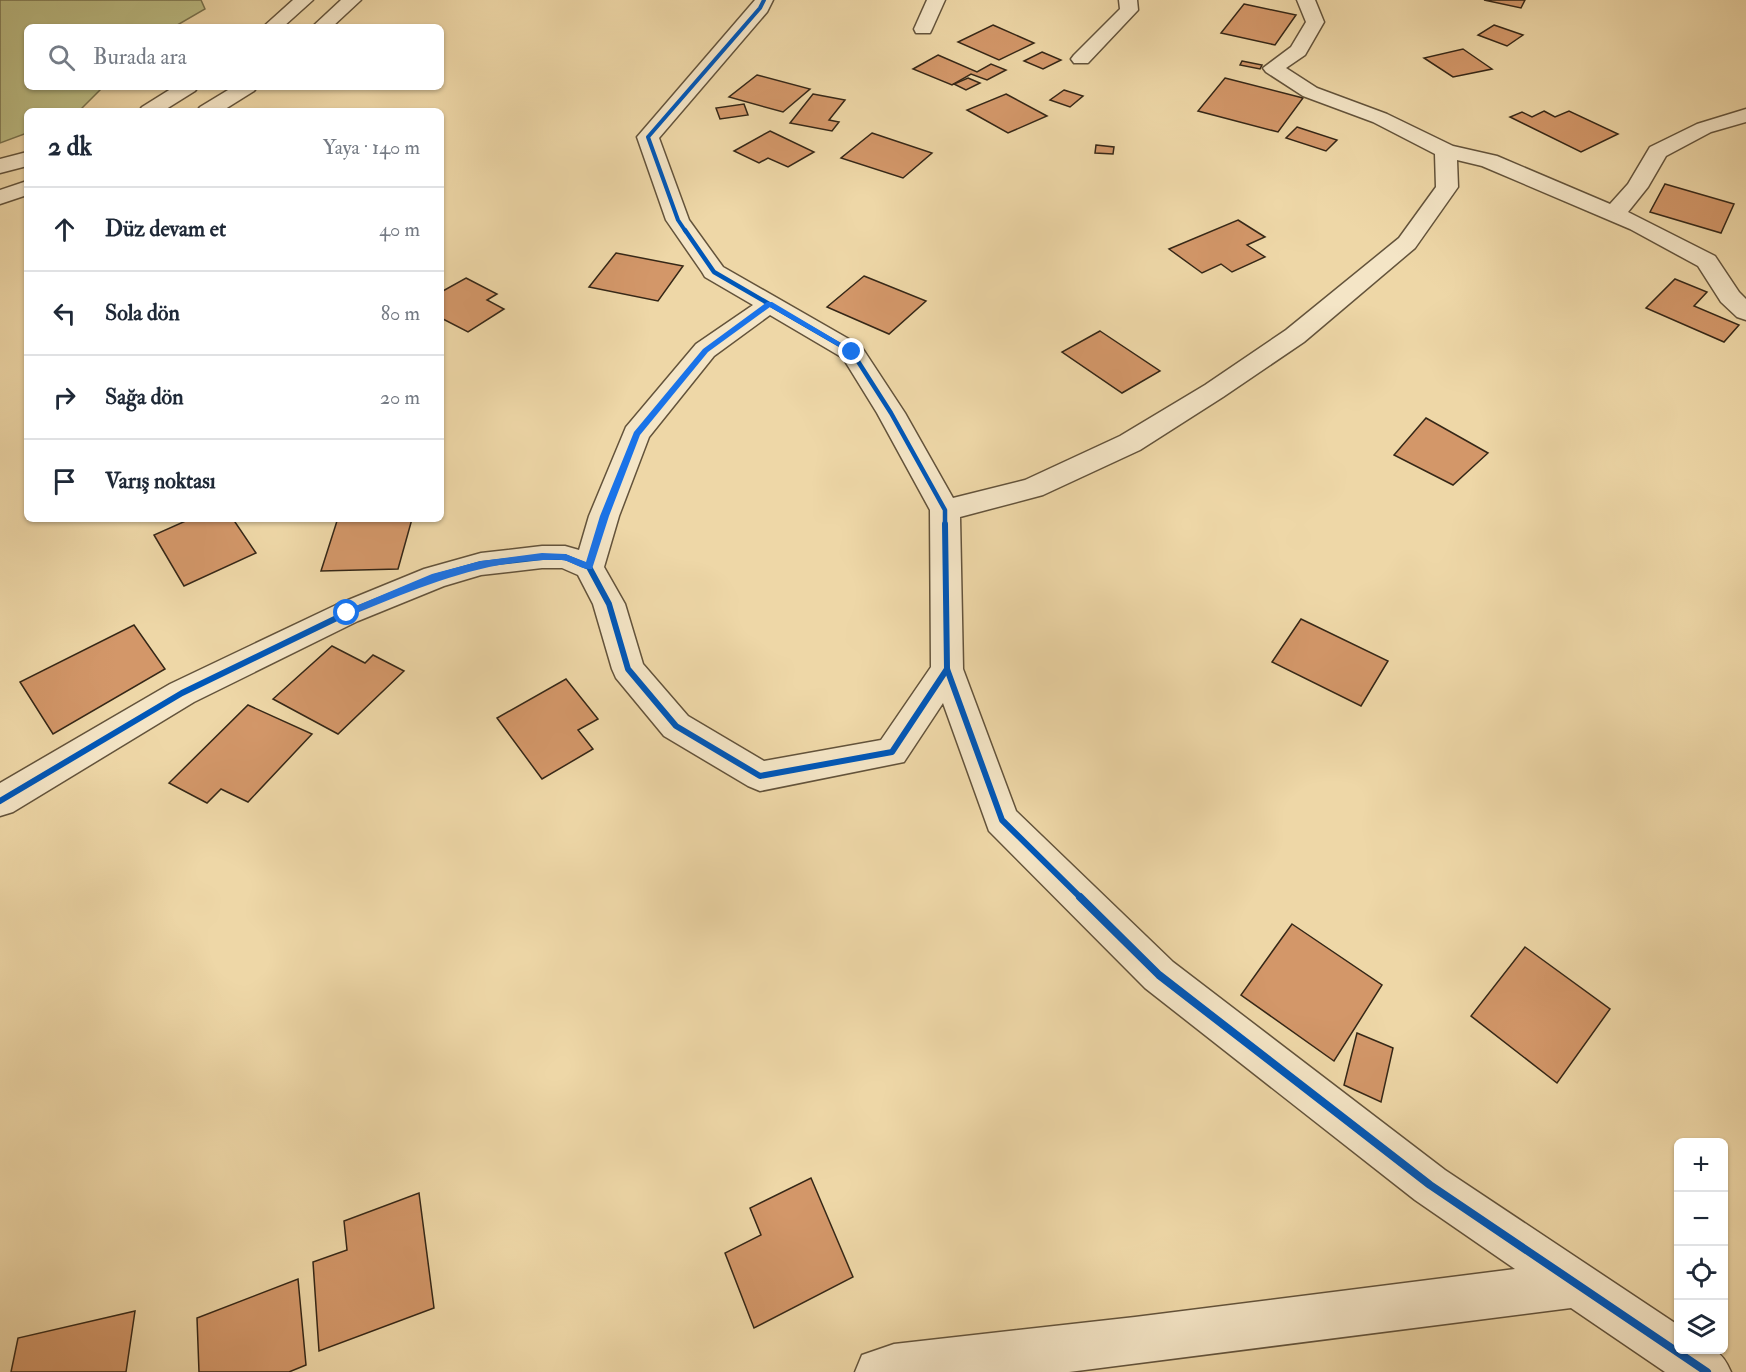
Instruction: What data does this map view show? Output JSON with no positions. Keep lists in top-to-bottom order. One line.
{"page":{"search":"Burada ara","heading":["2 dk","Yaya · 140 m"],"list":[["Düz devam et","40 m"],["Sola dön","80 m"],["Sağa dön","20 m"],"Varış noktası"],"map_buttons":["+","−"]}}
